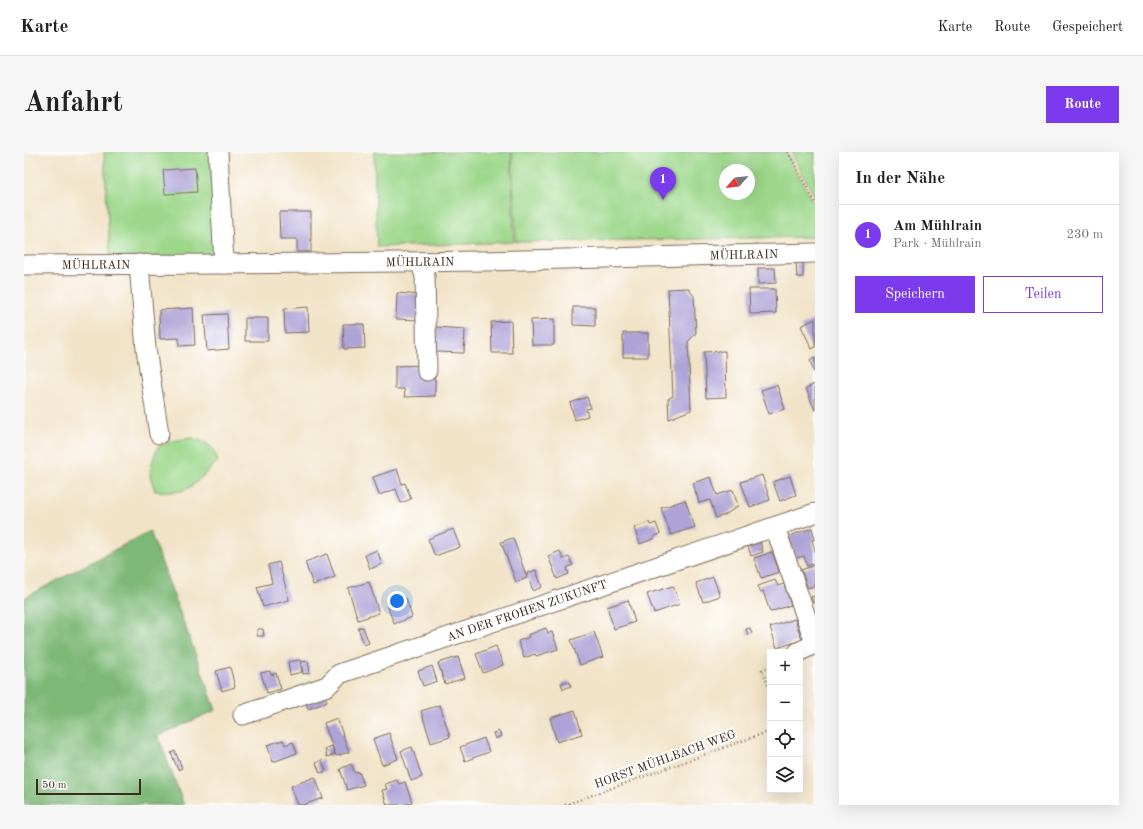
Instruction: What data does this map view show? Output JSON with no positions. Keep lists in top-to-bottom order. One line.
{"streets":{"street":["MÜHLRAIN","AN DER FROHEN ZUKUNFT"],"path":["HORST MÜHLBACH WEG"]},"scale_bar":"50 m","north":"bottom left","page":{"header":"Karte","nav":["Karte","Route","Gespeichert"],"buttons":["Route",["Speichern","Teilen"]],"title":"Anfahrt","heading":"In der Nähe","pins":"1","list":[{"mark":"1","name":"Am Mühlrain","note":"Park · Mühlrain","value":"230 m"}],"map_buttons":["+","−"],"scale":"50 m"}}
